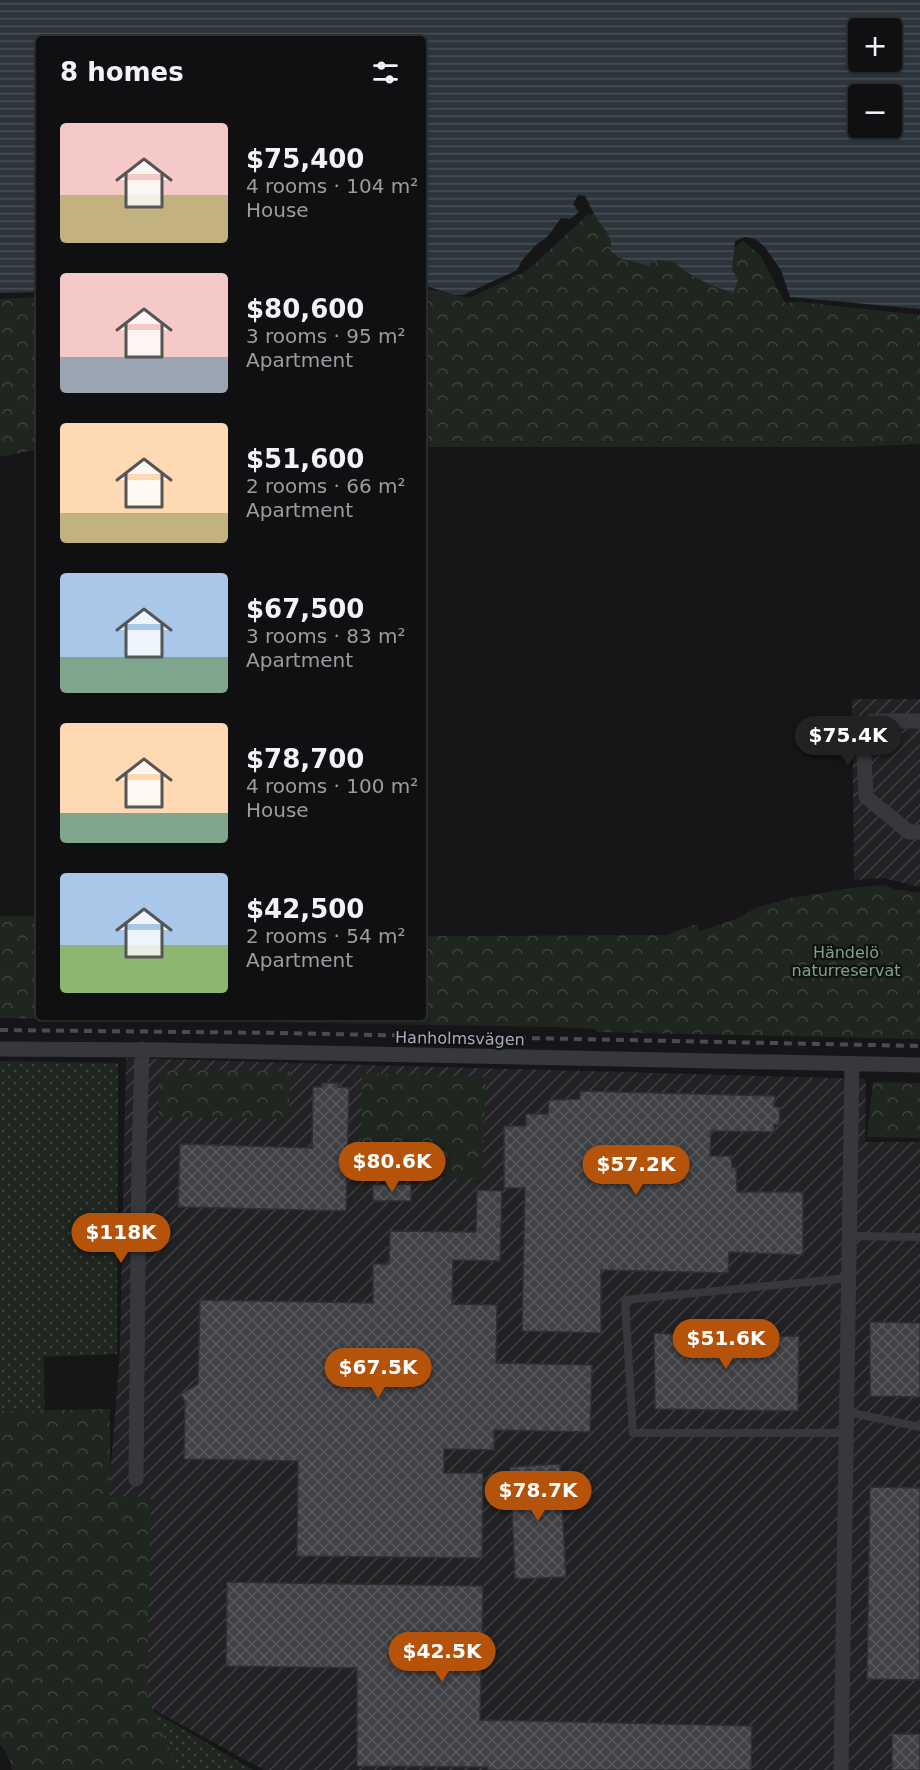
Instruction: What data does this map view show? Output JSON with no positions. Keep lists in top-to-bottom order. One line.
{"streets":{"street":["Hanholmsvägen"]},"parks":["Händelö naturreservat"],"page":{"map_buttons":["+","−"],"heading":"8 homes","list":[{"name":"$75,400","note":"4 rooms · 104 m² · House"},{"name":"$80,600","note":"3 rooms · 95 m² · Apartment"},{"name":"$51,600","note":"2 rooms · 66 m² · Apartment"},{"name":"$67,500","note":"3 rooms · 83 m² · Apartment"},{"name":"$78,700","note":"4 rooms · 100 m² · House"},{"name":"$42,500","note":"2 rooms · 54 m² · Apartment"}],"price":["$75.4K","$80.6K","$57.2K","$118K","$51.6K","$67.5K","$78.7K","$42.5K"]}}
